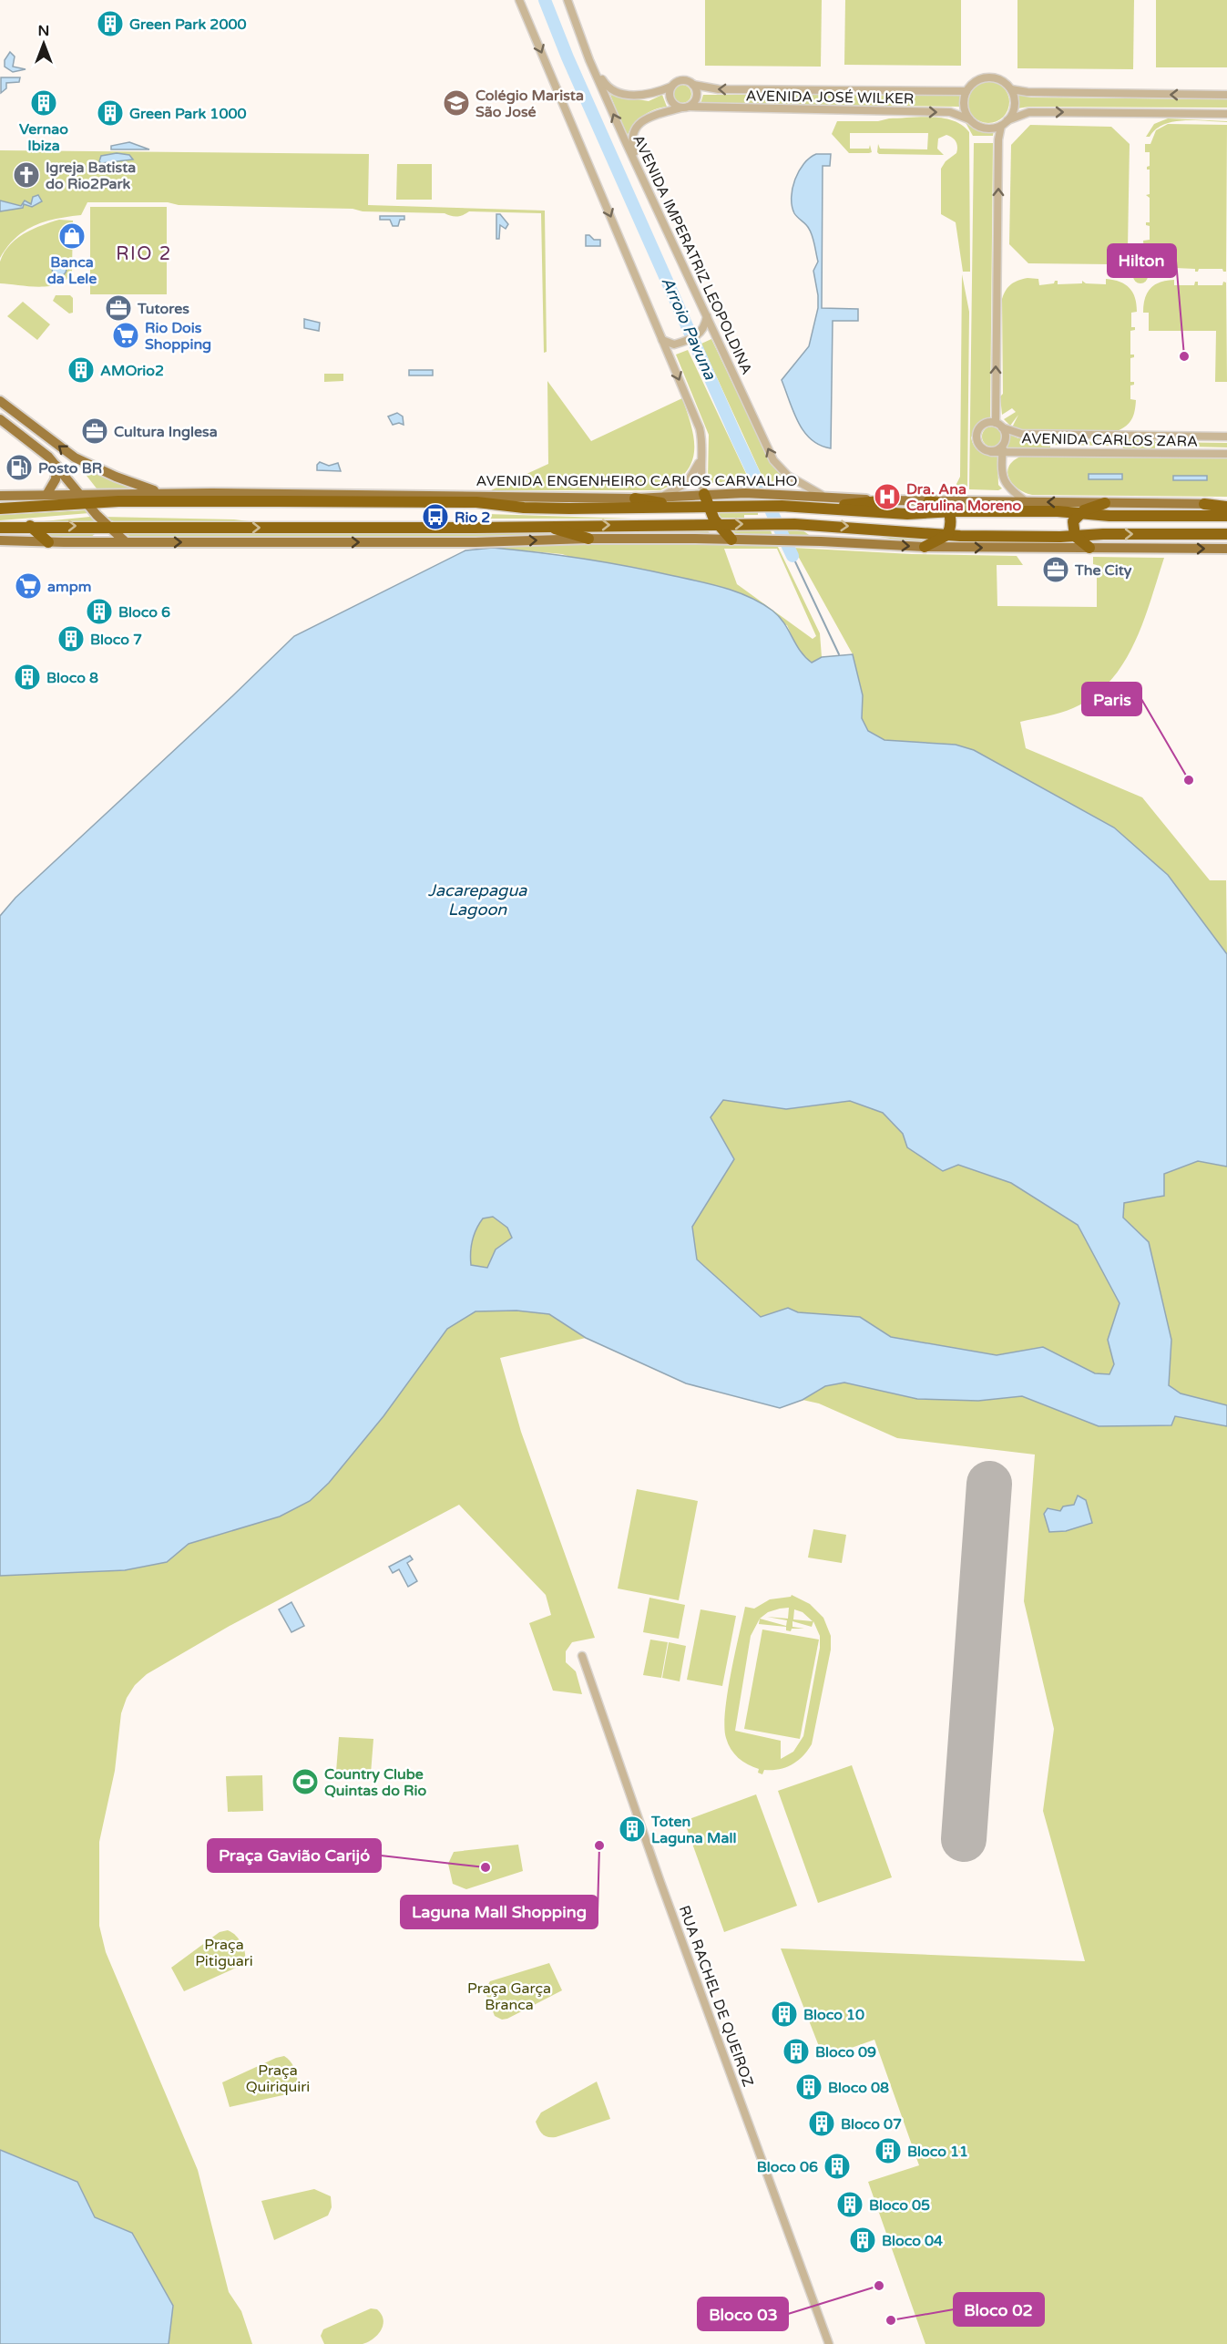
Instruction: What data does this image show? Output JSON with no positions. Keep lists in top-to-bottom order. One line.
{"streets":{"highway":["AVENIDA ENGENHEIRO CARLOS CARVALHO"],"street":["AVENIDA JOSÉ WILKER","AVENIDA IMPERATRIZ LEOPOLDINA","AVENIDA CARLOS ZARA","RUA RACHEL DE QUEIROZ"]},"crossings":[["AVENIDA JOSÉ WILKER","AVENIDA IMPERATRIZ LEOPOLDINA"],["AVENIDA IMPERATRIZ LEOPOLDINA","AVENIDA ENGENHEIRO CARLOS CARVALHO"]],"districts":["RIO 2"],"water":["Arroio Pavuna","Jacarepagua Lagoon"],"parks":["Praça Pitiguari","Praça Garça Branca","Praça Quiriquiri"],"places":{"building":["Green Park 2000","Vernao Ibiza","Green Park 1000","AMOrio2","Bloco 6","Bloco 7","Bloco 8","Toten Laguna Mall","Bloco 10","Bloco 09","Bloco 08","Bloco 07","Bloco 11","Bloco 06","Bloco 05","Bloco 04"],"school or university":["Colégio Marista São José"],"church":["Igreja Batista do Rio2Park"],"shop":["Banca da Lele"],"office":["Tutores","Cultura Inglesa","The City"],"supermarket":["Rio Dois Shopping","ampm"],"other":["Hilton","Paris","Laguna Mall Shopping","Praça Gavião Carijó","Bloco 03","Bloco 02"],"fuel station":["Posto BR"],"hospital":["Dra. Ana Carulina Moreno"],"bus stop":["Rio 2"],"sports":["Country Clube Quintas do Rio"]},"north":"top"}
